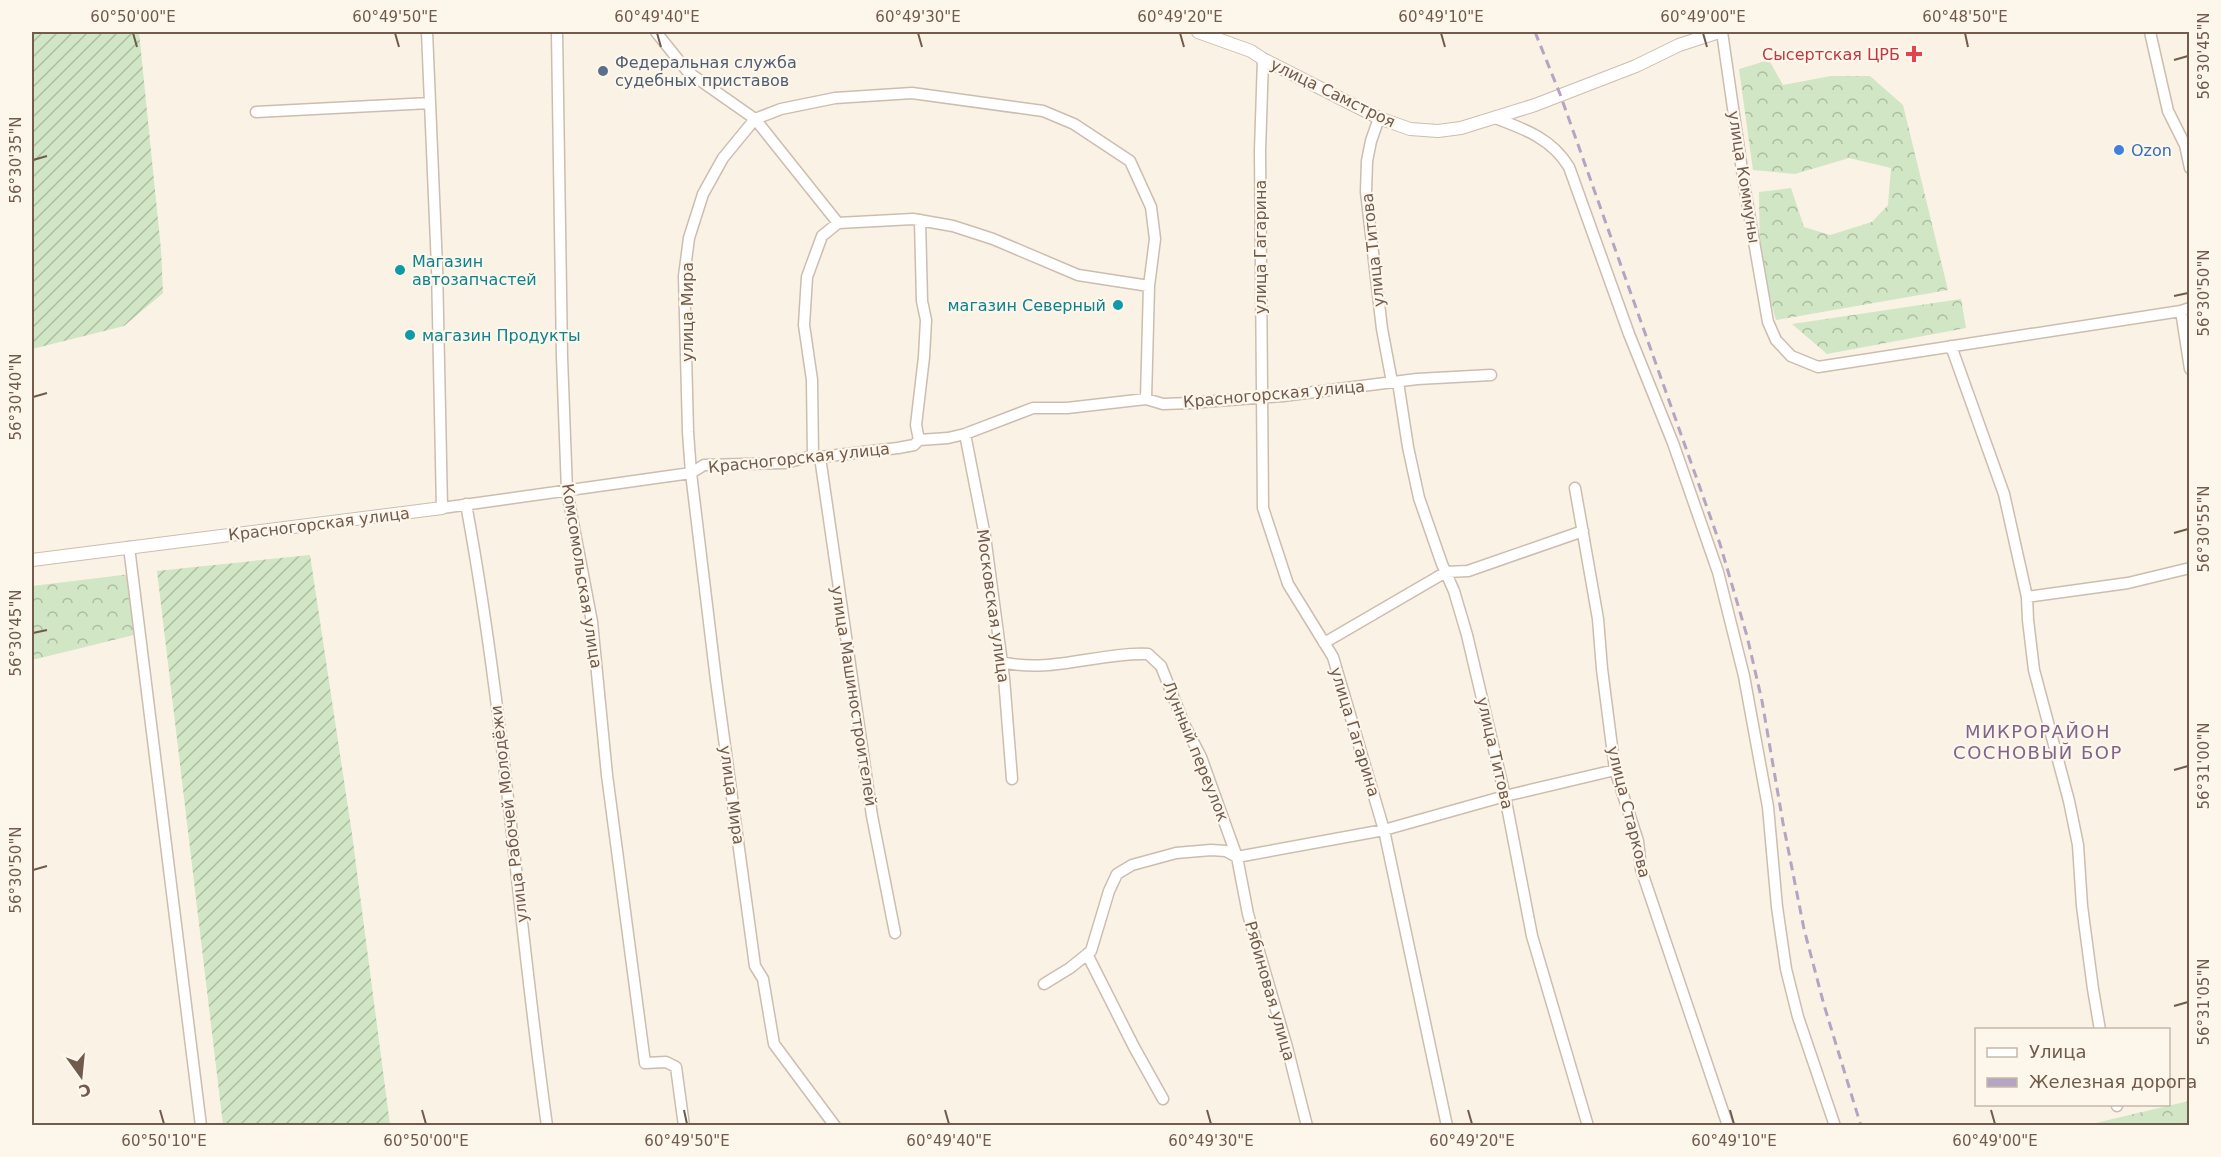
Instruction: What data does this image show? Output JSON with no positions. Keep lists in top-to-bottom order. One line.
{"streets":{"street":["улица Самстроя","улица Коммуны","улица Гагарина","улица Титова","улица Мира","Красногорская улица","Комсомольская улица","Московская улица","улица Машиностроителей","Лунный переулок","улица Старкова","улица Рабочей Молодёжи","Рябиновая улица"]},"crossings":[["улица Самстроя","улица Коммуны"],["улица Самстроя","улица Гагарина"],["улица Самстроя","улица Титова"],["улица Гагарина","Красногорская улица"],["улица Титова","Красногорская улица"],["улица Мира","Красногорская улица"],["Красногорская улица","Комсомольская улица"],["Красногорская улица","Московская улица"],["Красногорская улица","улица Машиностроителей"],["Красногорская улица","улица Рабочей Молодёжи"],["Московская улица","Лунный переулок"],["Лунный переулок","Рябиновая улица"]],"districts":["МИКРОРАЙОН СОСНОВЫЙ БОР"],"places":{"health":["Сысертская ЦРБ"],"other":["Федеральная служба судебных приставов","Ozon","Магазин автозапчастей","магазин Северный","магазин Продукты"]},"legend":["Улица","Железная дорога"],"north":"bottom","coordinates":["60°50'00\"E","60°49'50\"E","60°49'40\"E","60°49'30\"E","60°49'20\"E","60°49'10\"E","60°49'00\"E","60°48'50\"E","56°30'45\"N","56°30'35\"N","56°30'50\"N","56°30'40\"N","56°30'55\"N","56°31'00\"N","56°31'05\"N","60°50'10\"E"]}
